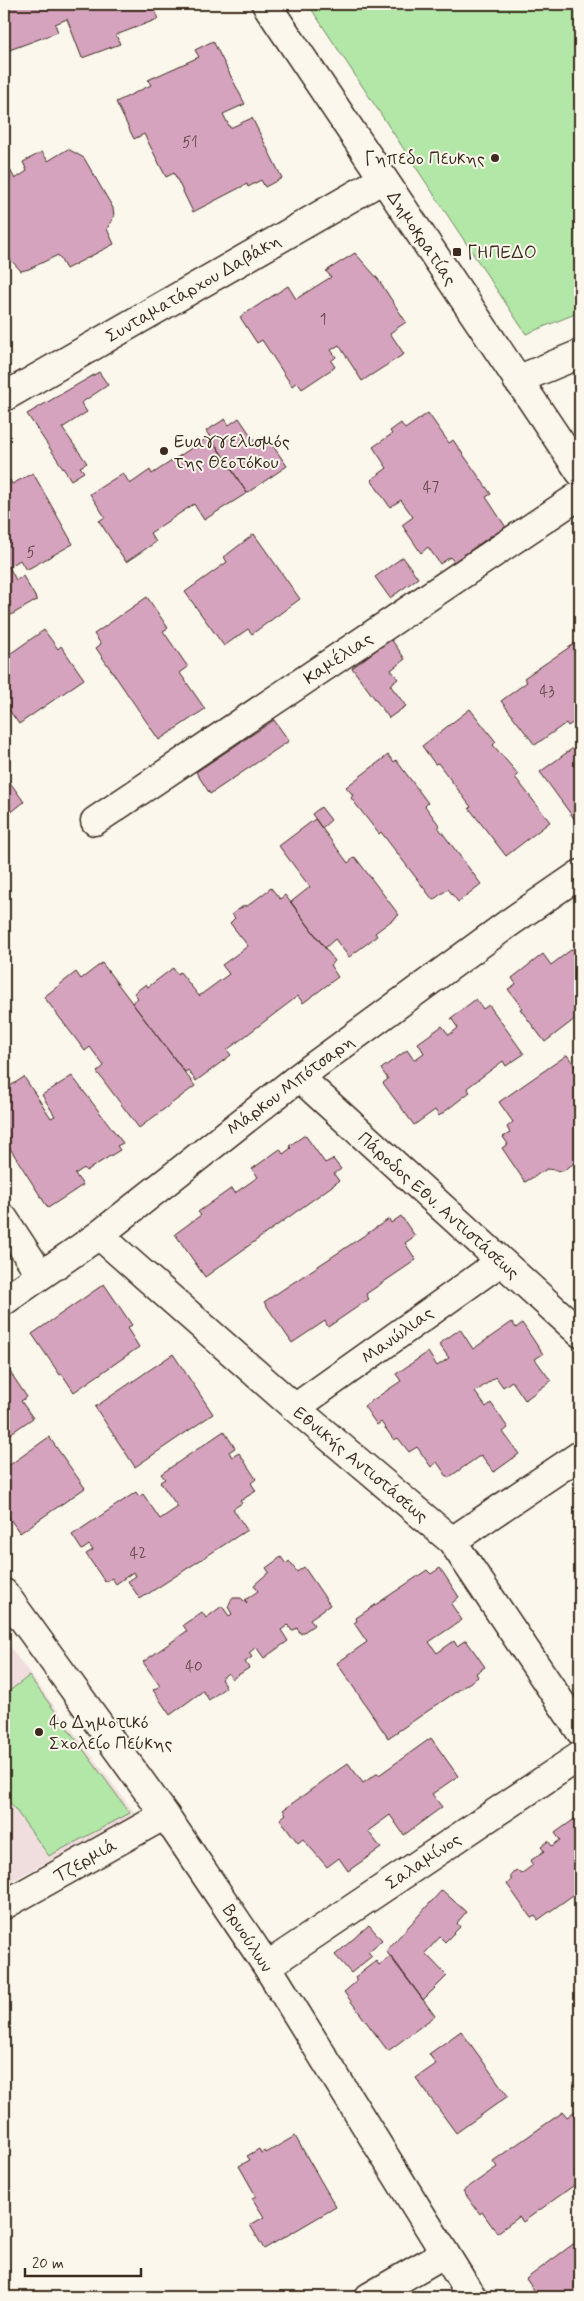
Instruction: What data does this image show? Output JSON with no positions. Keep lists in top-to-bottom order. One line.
{"streets":{"street":["Δημοκρατίας","Συνταματάρχου Δαβάκη","Καμέλιας","Μάρκου Μπότσαρη","Πάροδος Εθν. Αντιστάσεως","Μανώλιας","Εθνικής Αντιστάσεως","Τζερμιά","Σαλαμίνος","Βρυούλων"]},"crossings":[["Δημοκρατίας","Συνταματάρχου Δαβάκη"],["Μάρκου Μπότσαρη","Πάροδος Εθν. Αντιστάσεως"],["Μάρκου Μπότσαρη","Εθνικής Αντιστάσεως"],["Πάροδος Εθν. Αντιστάσεως","Μανώλιας"],["Μανώλιας","Εθνικής Αντιστάσεως"],["Τζερμιά","Βρυούλων"],["Σαλαμίνος","Βρυούλων"]],"places":{"other":["Γηπεδο Πευκης","Ευαγγελισμός της Θεοτόκου","4o Δημοτικό Σχολείο Πεύκης"],"transit":["ΓΗΠΕΔΟ"]},"house_numbers":["51","1","47","5","43","42","40"],"scale_bar":"20 m"}
